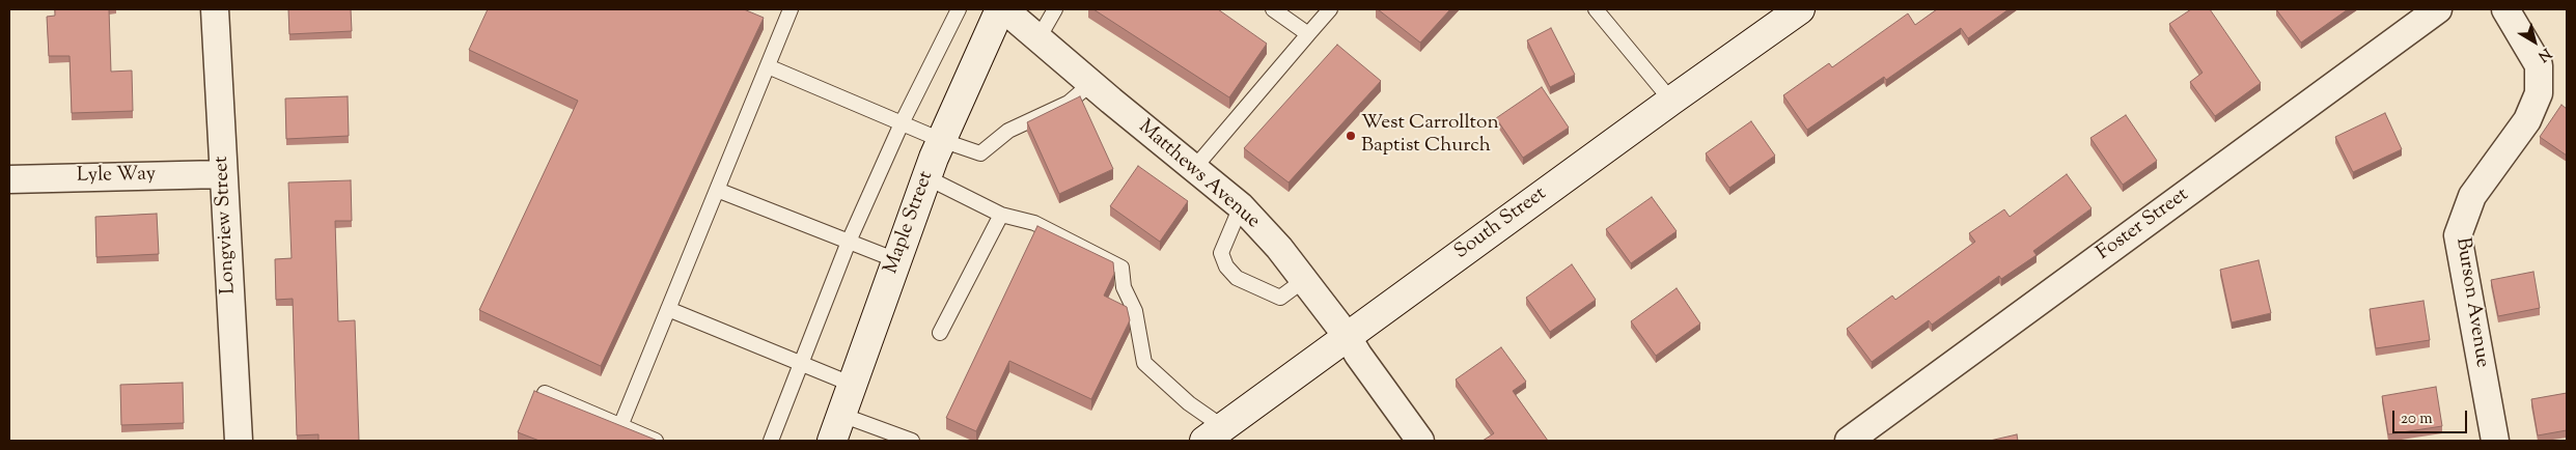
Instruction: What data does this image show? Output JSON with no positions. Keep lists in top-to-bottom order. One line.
{"streets":{"street":["Matthews Avenue","Lyle Way","Maple Street","South Street","Longview Street","Foster Street","Burson Avenue"]},"crossings":[["Matthews Avenue","Maple Street"],["Matthews Avenue","South Street"],["Lyle Way","Longview Street"]],"places":["West Carrollton Baptist Church"],"scale_bar":"20 m","north":"bottom right"}
